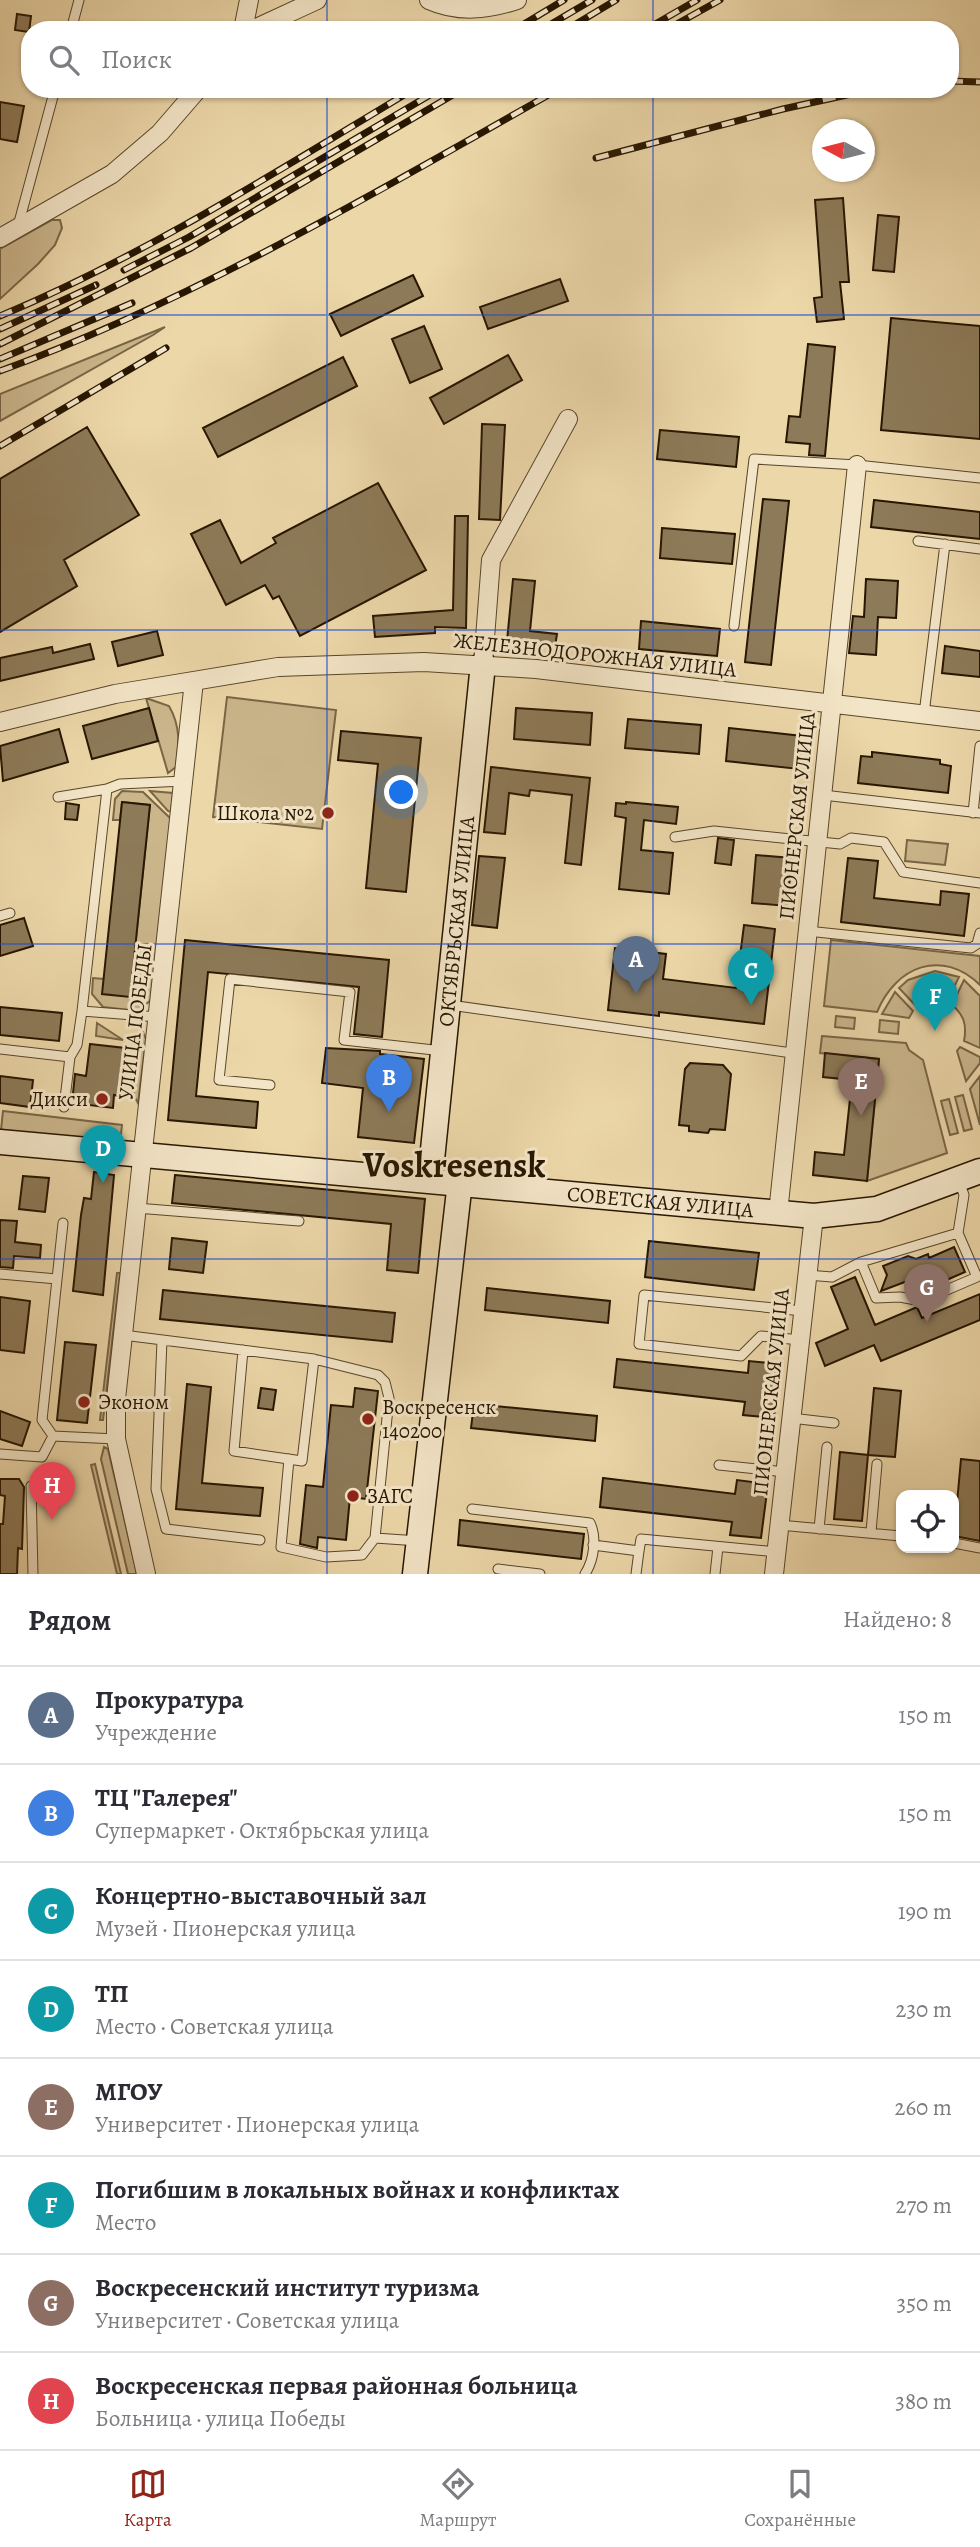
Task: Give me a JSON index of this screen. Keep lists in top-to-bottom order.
{
  "streets": {
    "street": [
      "ЖЕЛЕЗНОДОРОЖНАЯ УЛИЦА",
      "ПИОНЕРСКАЯ УЛИЦА",
      "ОКТЯБРЬСКАЯ УЛИЦА",
      "УЛИЦА ПОБЕДЫ",
      "СОВЕТСКАЯ УЛИЦА"
    ]
  },
  "crossings": [
    ["ЖЕЛЕЗНОДОРОЖНАЯ УЛИЦА", "ПИОНЕРСКАЯ УЛИЦА"],
    ["ЖЕЛЕЗНОДОРОЖНАЯ УЛИЦА", "ОКТЯБРЬСКАЯ УЛИЦА"],
    ["ЖЕЛЕЗНОДОРОЖНАЯ УЛИЦА", "УЛИЦА ПОБЕДЫ"],
    ["ПИОНЕРСКАЯ УЛИЦА", "СОВЕТСКАЯ УЛИЦА"],
    ["ОКТЯБРЬСКАЯ УЛИЦА", "СОВЕТСКАЯ УЛИЦА"],
    ["УЛИЦА ПОБЕДЫ", "СОВЕТСКАЯ УЛИЦА"]
  ],
  "districts": ["Voskresensk"],
  "places": [
    "Школа №2",
    "Дикси",
    "Эконом",
    "Воскресенск 140200",
    "ЗАГС"
  ],
  "north": "left",
  "page": {
    "search": "Поиск",
    "pins": [
      "A",
      "C",
      "F",
      "B",
      "E",
      "D",
      "G",
      "H"
    ],
    "heading": ["Рядом", "Найдено: 8"],
    "list": [
      {
        "mark": "A",
        "name": "Прокуратура",
        "note": "Учреждение",
        "value": "150 m"
      },
      {
        "mark": "B",
        "name": "ТЦ \"Галерея\"",
        "note": "Супермаркет · Октябрьская улица",
        "value": "150 m"
      },
      {
        "mark": "C",
        "name": "Концертно-выставочный зал",
        "note": "Музей · Пионерская улица",
        "value": "190 m"
      },
      {
        "mark": "D",
        "name": "ТП",
        "note": "Место · Советская улица",
        "value": "230 m"
      },
      {
        "mark": "E",
        "name": "МГОУ",
        "note": "Университет · Пионерская улица",
        "value": "260 m"
      },
      {
        "mark": "F",
        "name": "Погибшим в локальных войнах и конфликтах",
        "note": "Место",
        "value": "270 m"
      },
      {
        "mark": "G",
        "name": "Воскресенский институт туризма",
        "note": "Университет · Советская улица",
        "value": "350 m"
      },
      {
        "mark": "H",
        "name": "Воскресенская первая районная больница",
        "note": "Больница · улица Победы",
        "value": "380 m"
      }
    ],
    "nav": ["Карта", "Маршрут", "Сохранённые"]
  }
}
